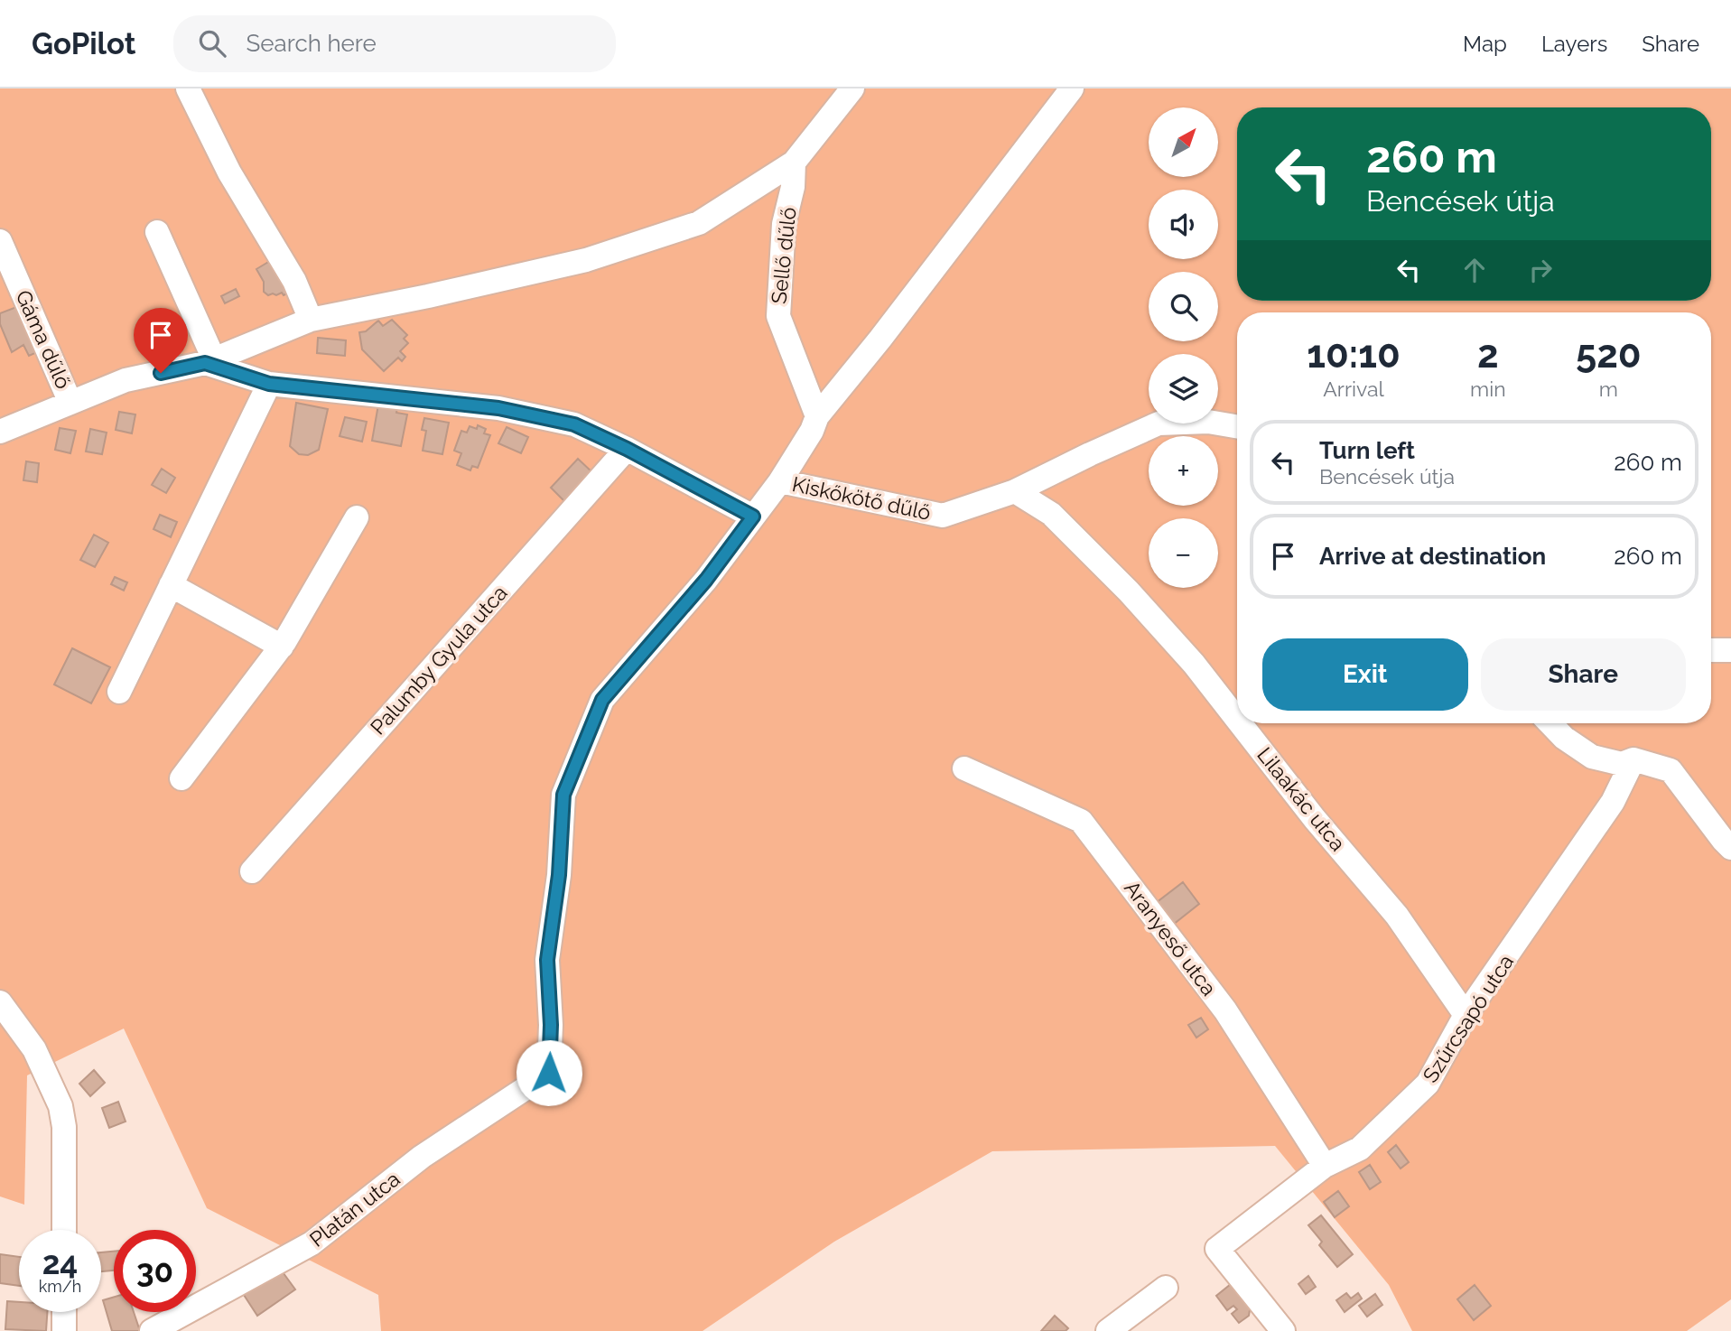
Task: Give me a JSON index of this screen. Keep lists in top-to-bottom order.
{
  "streets": {
    "street": [
      "Sellő dűlő",
      "Gáma dűlő",
      "Kiskőkötő dűlő",
      "Palumby Gyula utca",
      "Lilaakác utca",
      "Aranyeső utca",
      "Szűrcsapó utca",
      "Platán utca"
    ]
  },
  "crossings": [
    ["Kiskőkötő dűlő", "Lilaakác utca"],
    ["Lilaakác utca", "Szűrcsapó utca"],
    ["Aranyeső utca", "Szűrcsapó utca"]
  ],
  "north": "top right",
  "page": {
    "header": "GoPilot",
    "search": "Search here",
    "nav": ["Map", "Layers", "Share"],
    "map_buttons": ["+", "−"],
    "turn": ["260 m", "Bencések útja"],
    "eta": [
      "10:10",
      "Arrival",
      "2",
      "min",
      "520",
      "m"
    ],
    "list": [
      {
        "name": "Turn left",
        "note": "Bencések útja",
        "value": "260 m"
      },
      {
        "name": "Arrive at destination",
        "value": "260 m"
      }
    ],
    "buttons": ["Exit", "Share"],
    "speed": "24 km/h",
    "limit": "30"
  }
}
